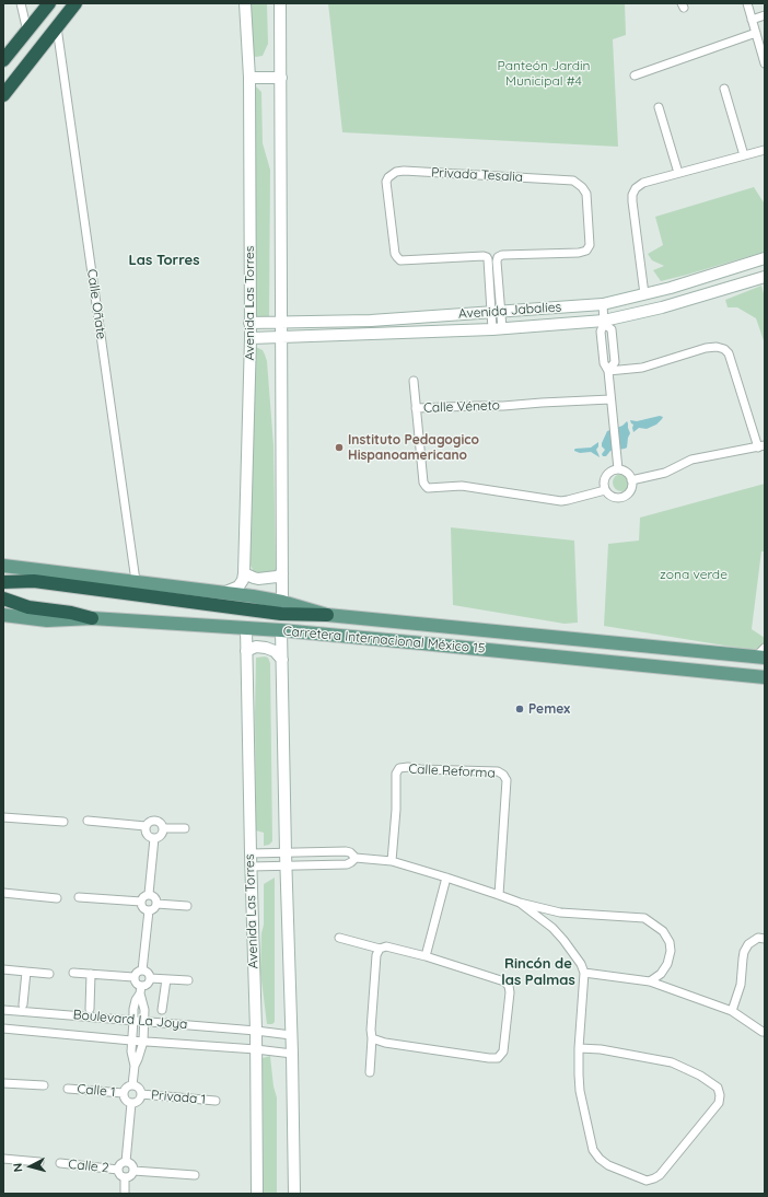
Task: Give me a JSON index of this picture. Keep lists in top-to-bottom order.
{
  "streets": {
    "main road": ["Carretera Internacional México 15"],
    "street": [
      "Privada Tesalia",
      "Avenida Las Torres",
      "Calle Oñate",
      "Avenida Jabalíes",
      "Calle Véneto",
      "Calle Reforma",
      "Boulevard La Joya",
      "Calle 1",
      "Privada 1",
      "Calle 2"
    ]
  },
  "crossings": [
    ["Privada Tesalia", "Avenida Jabalíes"],
    ["Avenida Las Torres", "Avenida Jabalíes"],
    ["Avenida Las Torres", "Carretera Internacional México 15"],
    ["Avenida Las Torres", "Boulevard La Joya"],
    ["Calle 1", "Privada 1"]
  ],
  "districts": ["Las Torres", "Rincón de las Palmas"],
  "parks": ["Panteón Jardin Municipal #4", "zona verde"],
  "places": ["Instituto Pedagogico Hispanoamericano", "Pemex"],
  "north": "left"
}
